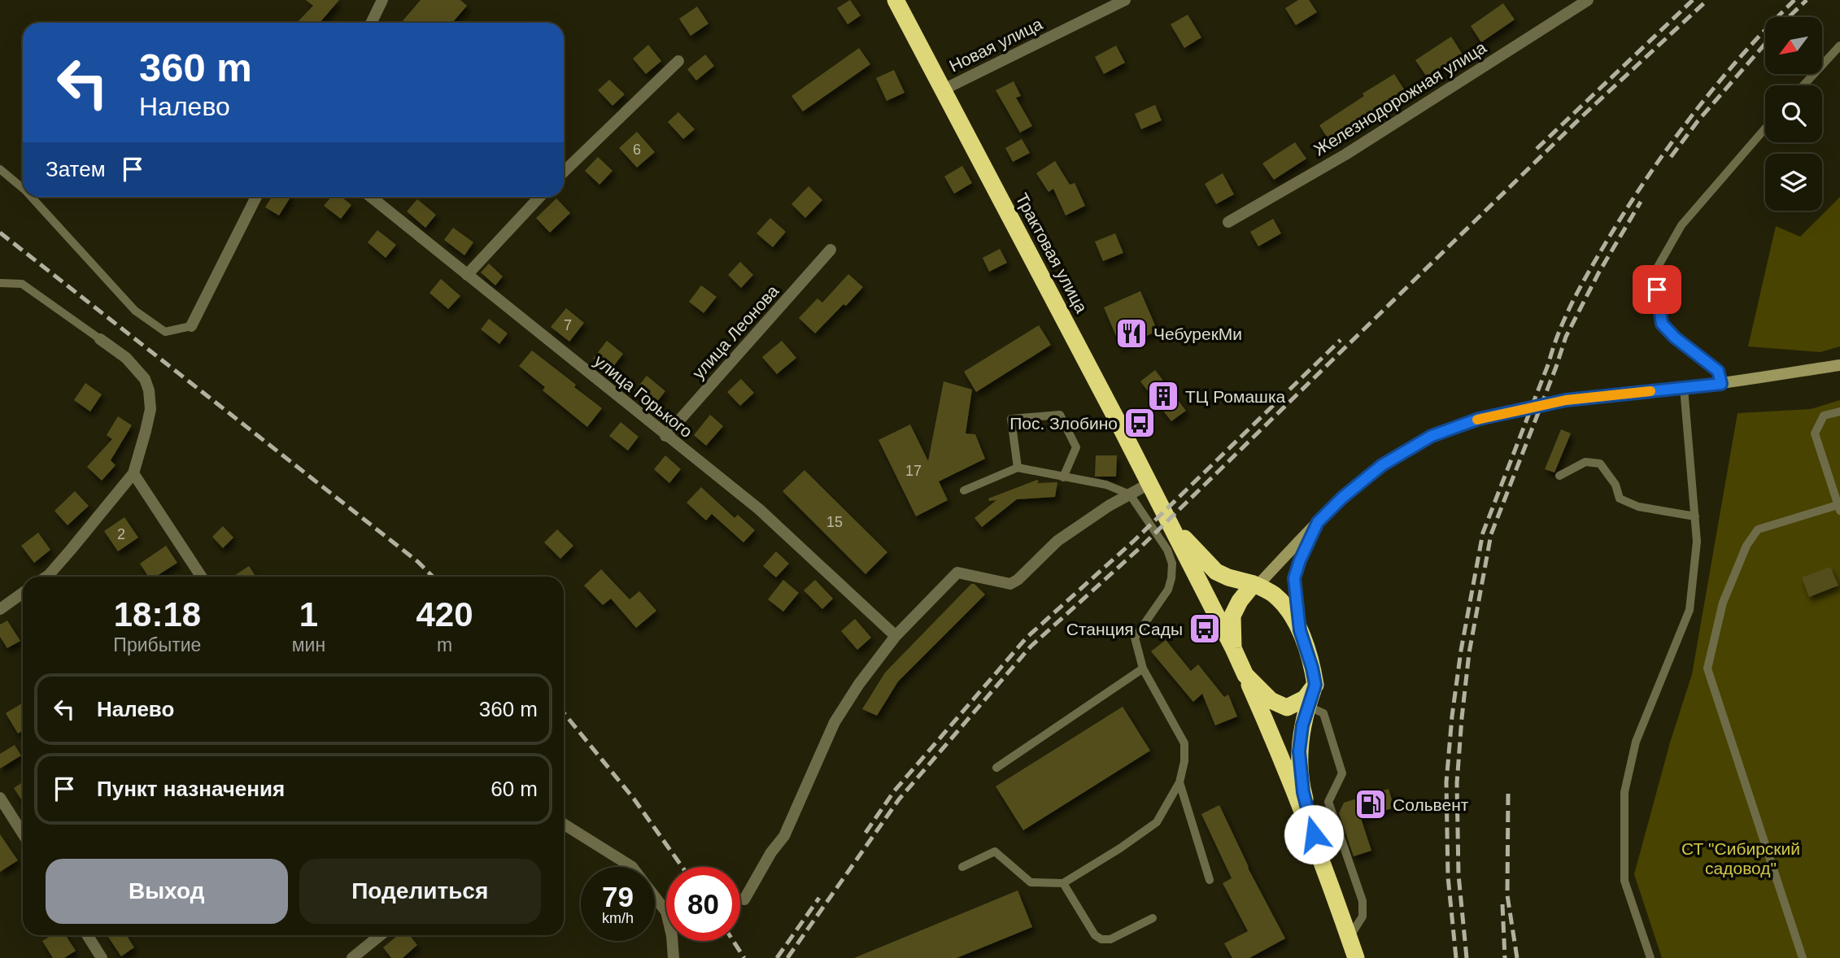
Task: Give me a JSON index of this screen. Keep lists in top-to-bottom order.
{
  "streets": {
    "highway": ["Трактовая улица"],
    "street": [
      "Новая улица",
      "Железнодорожная улица",
      "улица Леонова",
      "улица Горького"
    ]
  },
  "crossings": [
    ["Новая улица", "Трактовая улица"],
    ["улица Леонова", "улица Горького"]
  ],
  "parks": ["СТ \"Сибирский садовод\""],
  "places": {
    "restaurant": ["ЧебурекМи"],
    "building": ["ТЦ Ромашка"],
    "bus stop": ["Пос. Злобино", "Станция Сады"],
    "fuel station": ["Сольвент"]
  },
  "house_numbers": [
    "6",
    "7",
    "17",
    "15",
    "2"
  ],
  "north": "bottom left",
  "page": {
    "turn": ["360 m", "Налево"],
    "then": "Затем",
    "eta": [
      "18:18",
      "Прибытие",
      "1",
      "мин",
      "420",
      "m"
    ],
    "list": [
      {
        "name": "Налево",
        "value": "360 m"
      },
      {
        "name": "Пункт назначения",
        "value": "60 m"
      }
    ],
    "buttons": ["Выход", "Поделиться"],
    "speed": "79 km/h",
    "limit": "80"
  }
}
